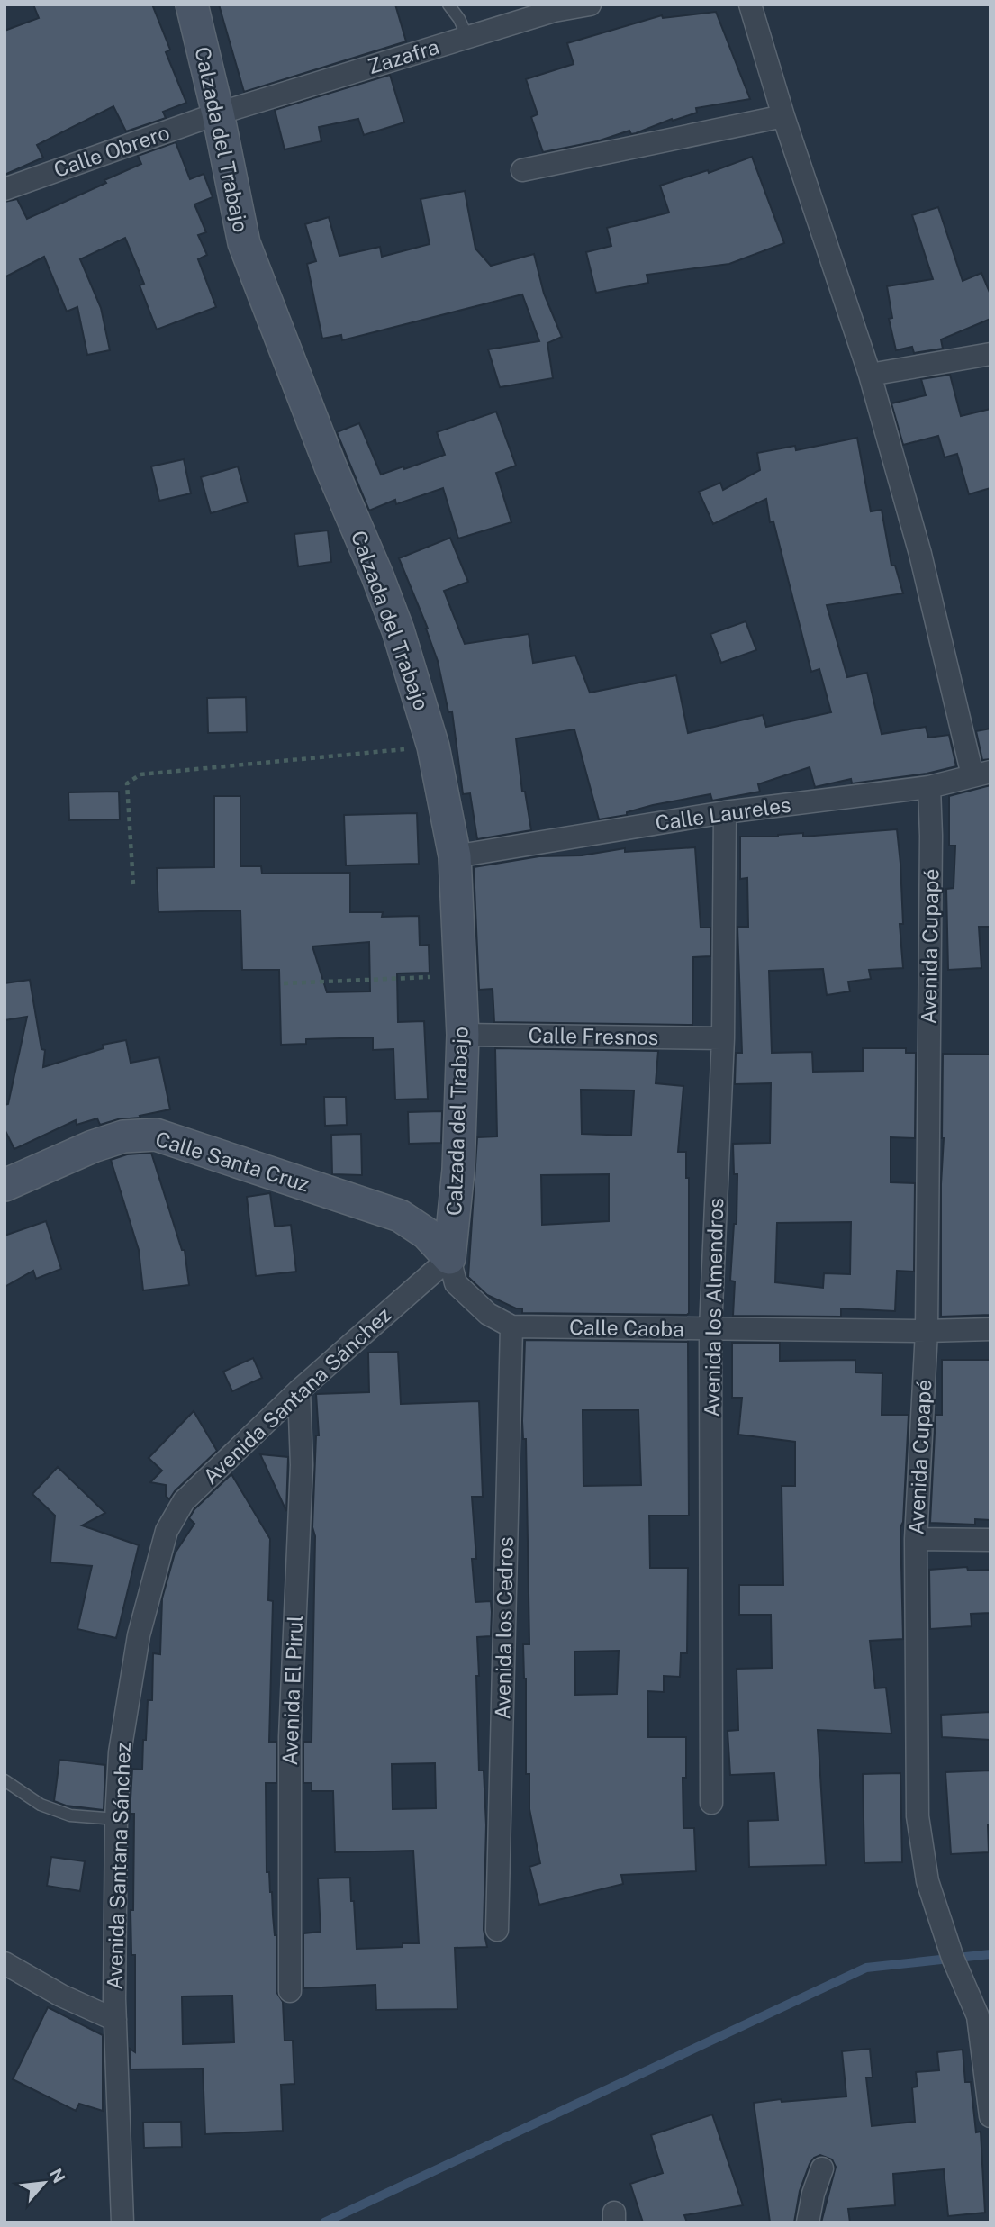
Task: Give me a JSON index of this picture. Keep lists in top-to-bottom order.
{
  "streets": {
    "street": [
      "Zazafra",
      "Calzada del Trabajo",
      "Calle Obrero",
      "Calle Laureles",
      "Avenida Cupapé",
      "Calle Fresnos",
      "Calle Santa Cruz",
      "Avenida los Almendros",
      "Calle Caoba",
      "Avenida Santana Sánchez",
      "Avenida los Cedros",
      "Avenida El Pirul"
    ]
  },
  "crossings": [
    ["Zazafra", "Calzada del Trabajo"],
    ["Zazafra", "Calle Obrero"],
    ["Calzada del Trabajo", "Calle Obrero"],
    ["Calzada del Trabajo", "Calle Laureles"],
    ["Calzada del Trabajo", "Calle Fresnos"],
    ["Calzada del Trabajo", "Calle Santa Cruz"],
    ["Calzada del Trabajo", "Calle Caoba"],
    ["Calzada del Trabajo", "Avenida Santana Sánchez"],
    ["Calle Laureles", "Avenida Cupapé"],
    ["Calle Laureles", "Avenida los Almendros"],
    ["Avenida Cupapé", "Calle Caoba"],
    ["Calle Fresnos", "Avenida los Almendros"],
    ["Calle Santa Cruz", "Calle Caoba"],
    ["Calle Santa Cruz", "Avenida Santana Sánchez"],
    ["Avenida los Almendros", "Calle Caoba"],
    ["Calle Caoba", "Avenida Santana Sánchez"],
    ["Calle Caoba", "Avenida los Cedros"],
    ["Avenida Santana Sánchez", "Avenida El Pirul"]
  ],
  "north": "top right"
}
